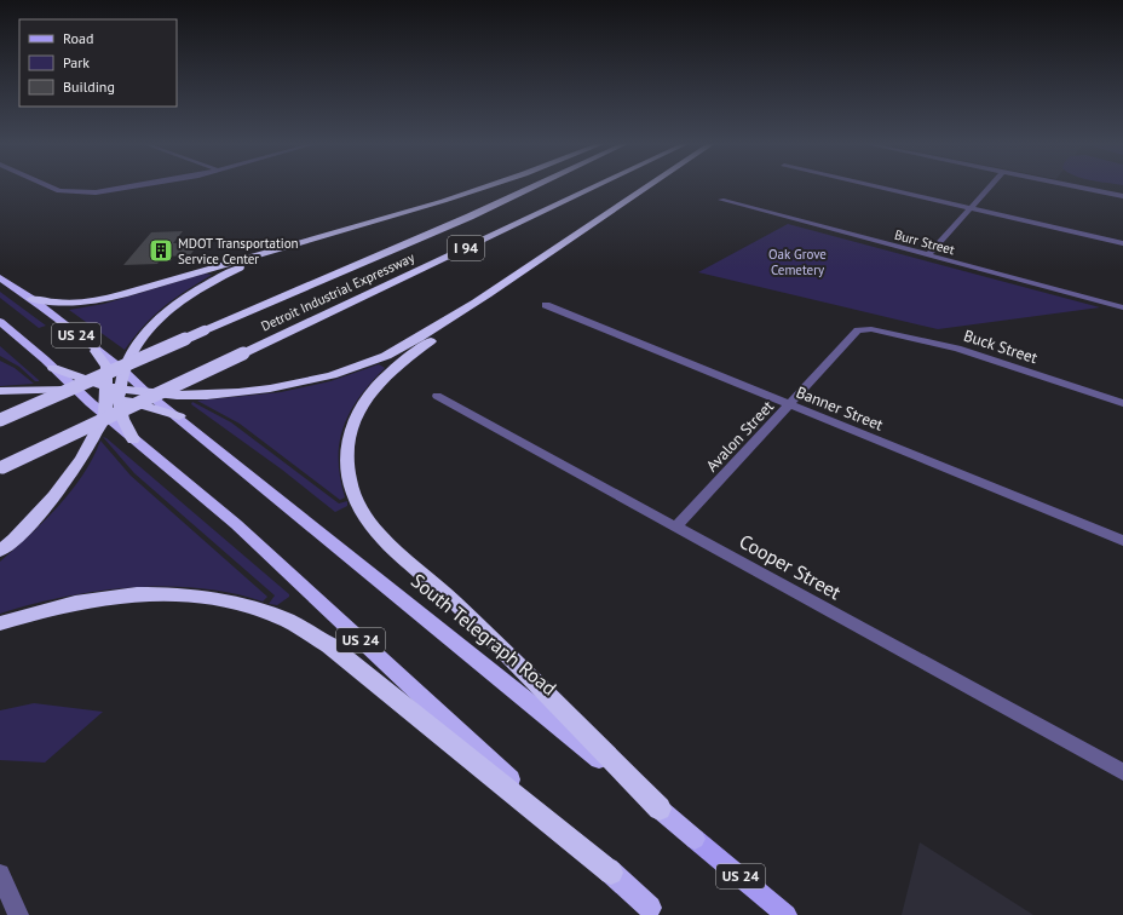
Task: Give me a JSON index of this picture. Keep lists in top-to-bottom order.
{
  "streets": {
    "highway": [
      "I 94",
      "Detroit Industrial Expressway",
      "US 24",
      "South Telegraph Road"
    ],
    "street": [
      "Burr Street",
      "Buck Street",
      "Banner Street",
      "Avalon Street",
      "Cooper Street"
    ]
  },
  "crossings": [
    ["US 24", "South Telegraph Road"],
    ["Buck Street", "Avalon Street"],
    ["Banner Street", "Avalon Street"],
    ["Avalon Street", "Cooper Street"]
  ],
  "parks": ["Oak Grove Cemetery"],
  "places": {
    "building": ["MDOT Transportation Service Center"]
  },
  "legend": ["Road", "Park", "Building"]
}
